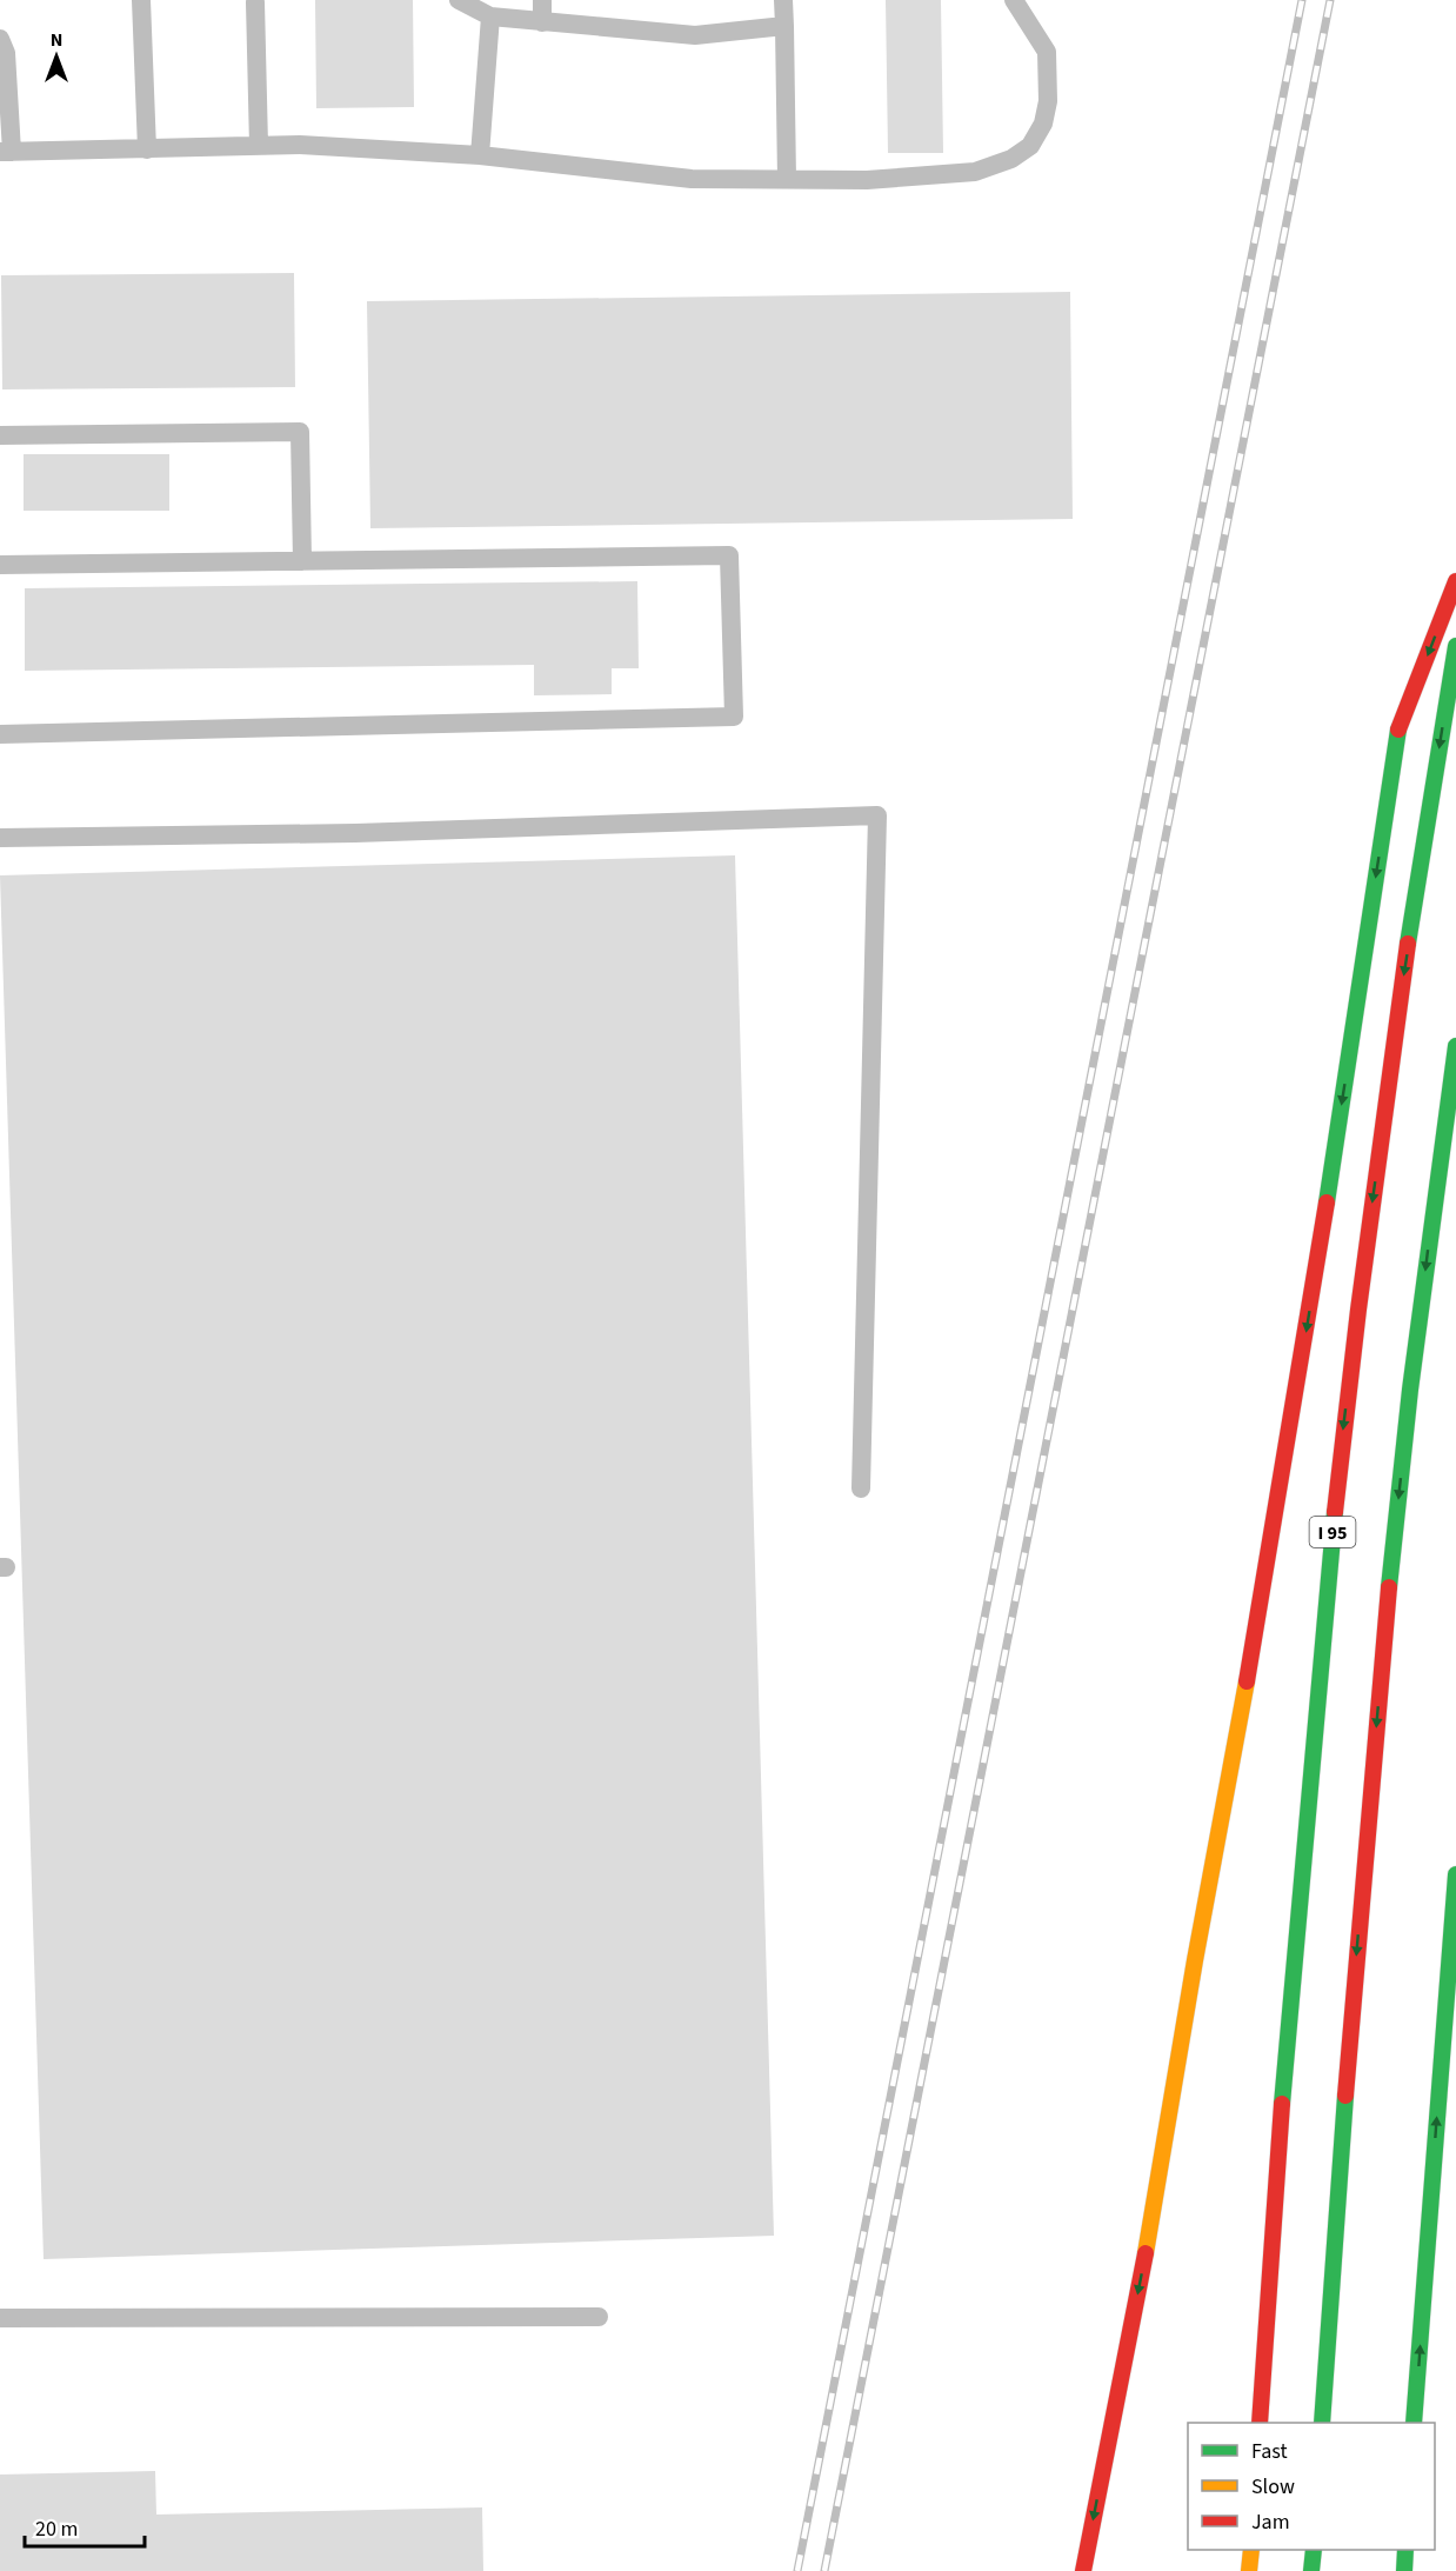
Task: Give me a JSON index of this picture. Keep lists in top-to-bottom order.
{
  "streets": {
    "highway": ["I 95"]
  },
  "legend": ["Fast", "Slow", "Jam"],
  "scale_bar": "20 m",
  "north": "top"
}
